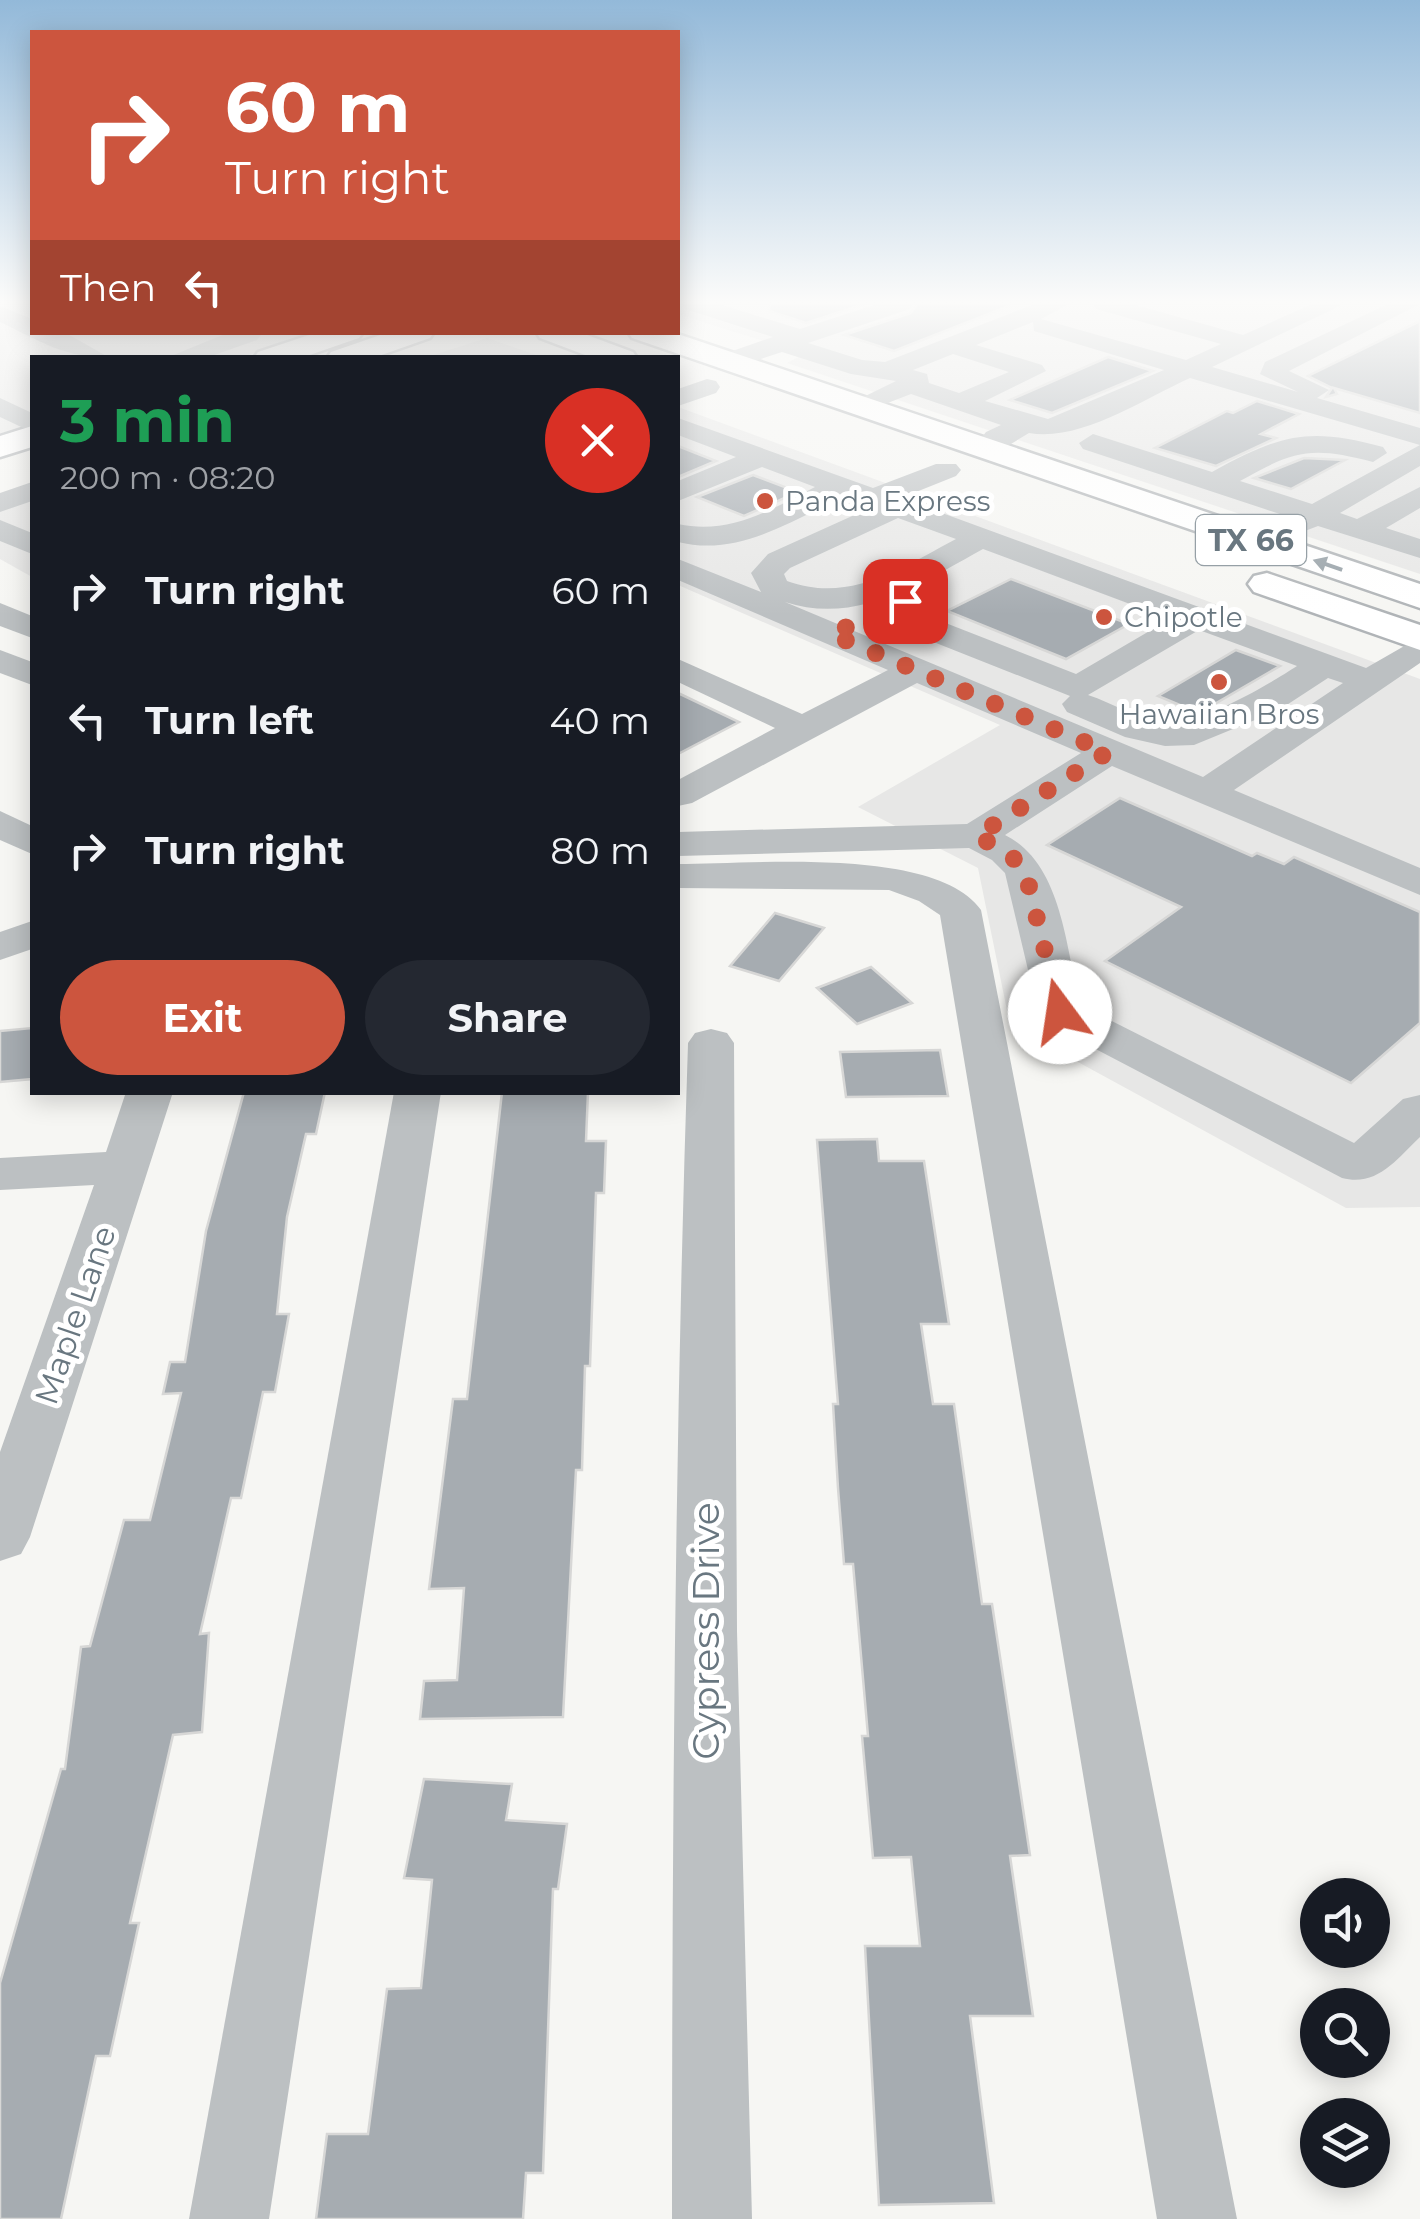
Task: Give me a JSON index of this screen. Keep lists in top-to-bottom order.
{
  "streets": {
    "main road": ["TX 66"],
    "street": ["Maple Lane", "Cypress Drive"]
  },
  "places": ["Panda Express", "Chipotle", "Hawaiian Bros"],
  "page": {
    "turn": ["60 m", "Turn right"],
    "then": "Then",
    "heading": ["3 min", "200 m · 08:20"],
    "list": [
      {
        "name": "Turn right",
        "value": "60 m"
      },
      {
        "name": "Turn left",
        "value": "40 m"
      },
      {
        "name": "Turn right",
        "value": "80 m"
      }
    ],
    "buttons": ["Exit", "Share"]
  }
}
